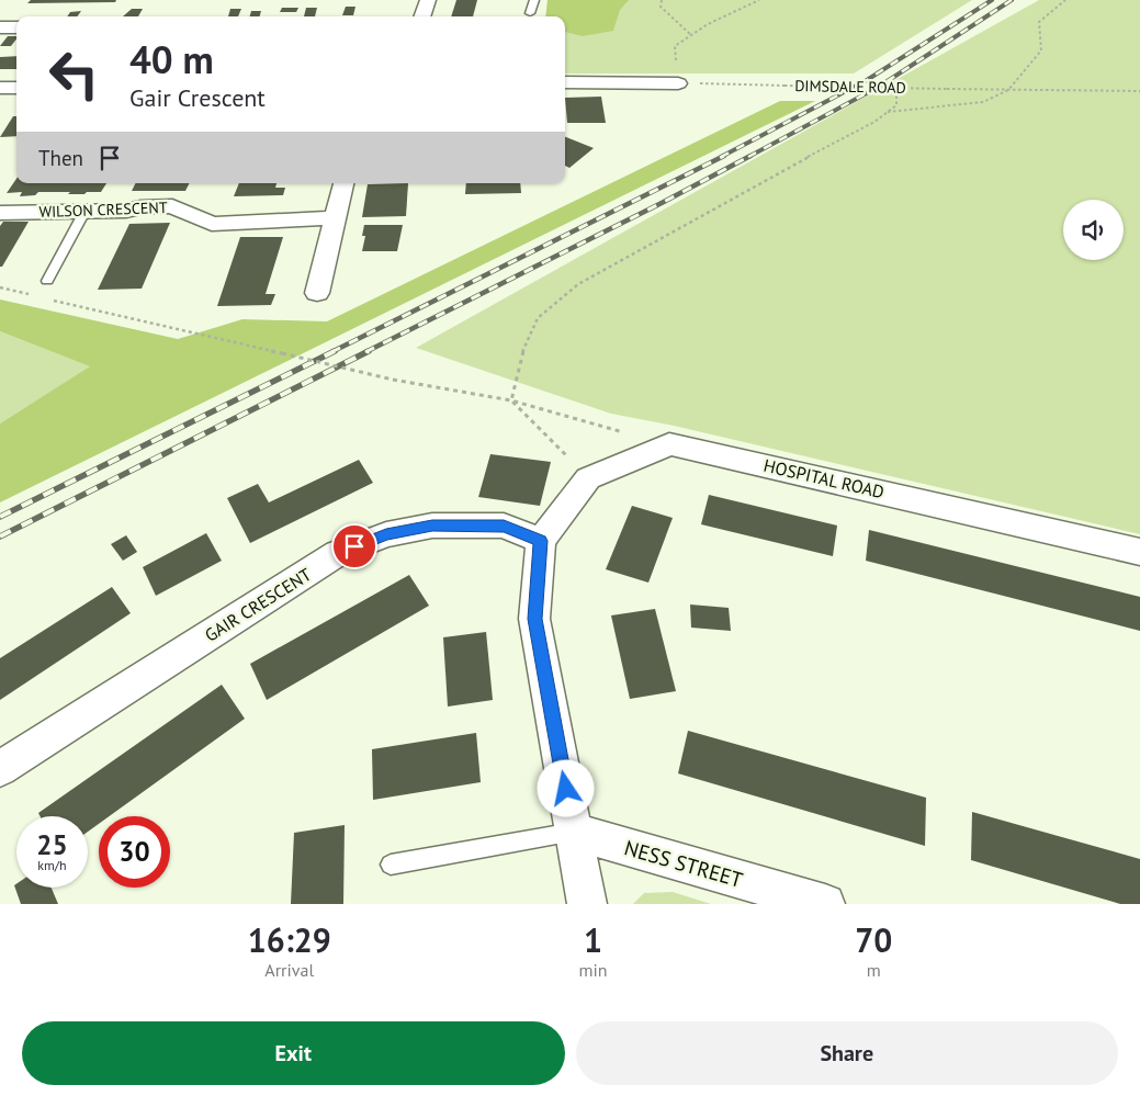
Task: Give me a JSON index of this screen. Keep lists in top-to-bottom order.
{
  "streets": {
    "street": [
      "WILSON CRESCENT",
      "HOSPITAL ROAD",
      "GAIR CRESCENT",
      "NESS STREET"
    ],
    "path": ["DIMSDALE ROAD"]
  },
  "page": {
    "turn": ["40 m", "Gair Crescent"],
    "then": "Then",
    "speed": "25 km/h",
    "limit": "30",
    "eta": [
      "16:29",
      "Arrival",
      "1",
      "min",
      "70",
      "m"
    ],
    "buttons": ["Exit", "Share"]
  }
}
